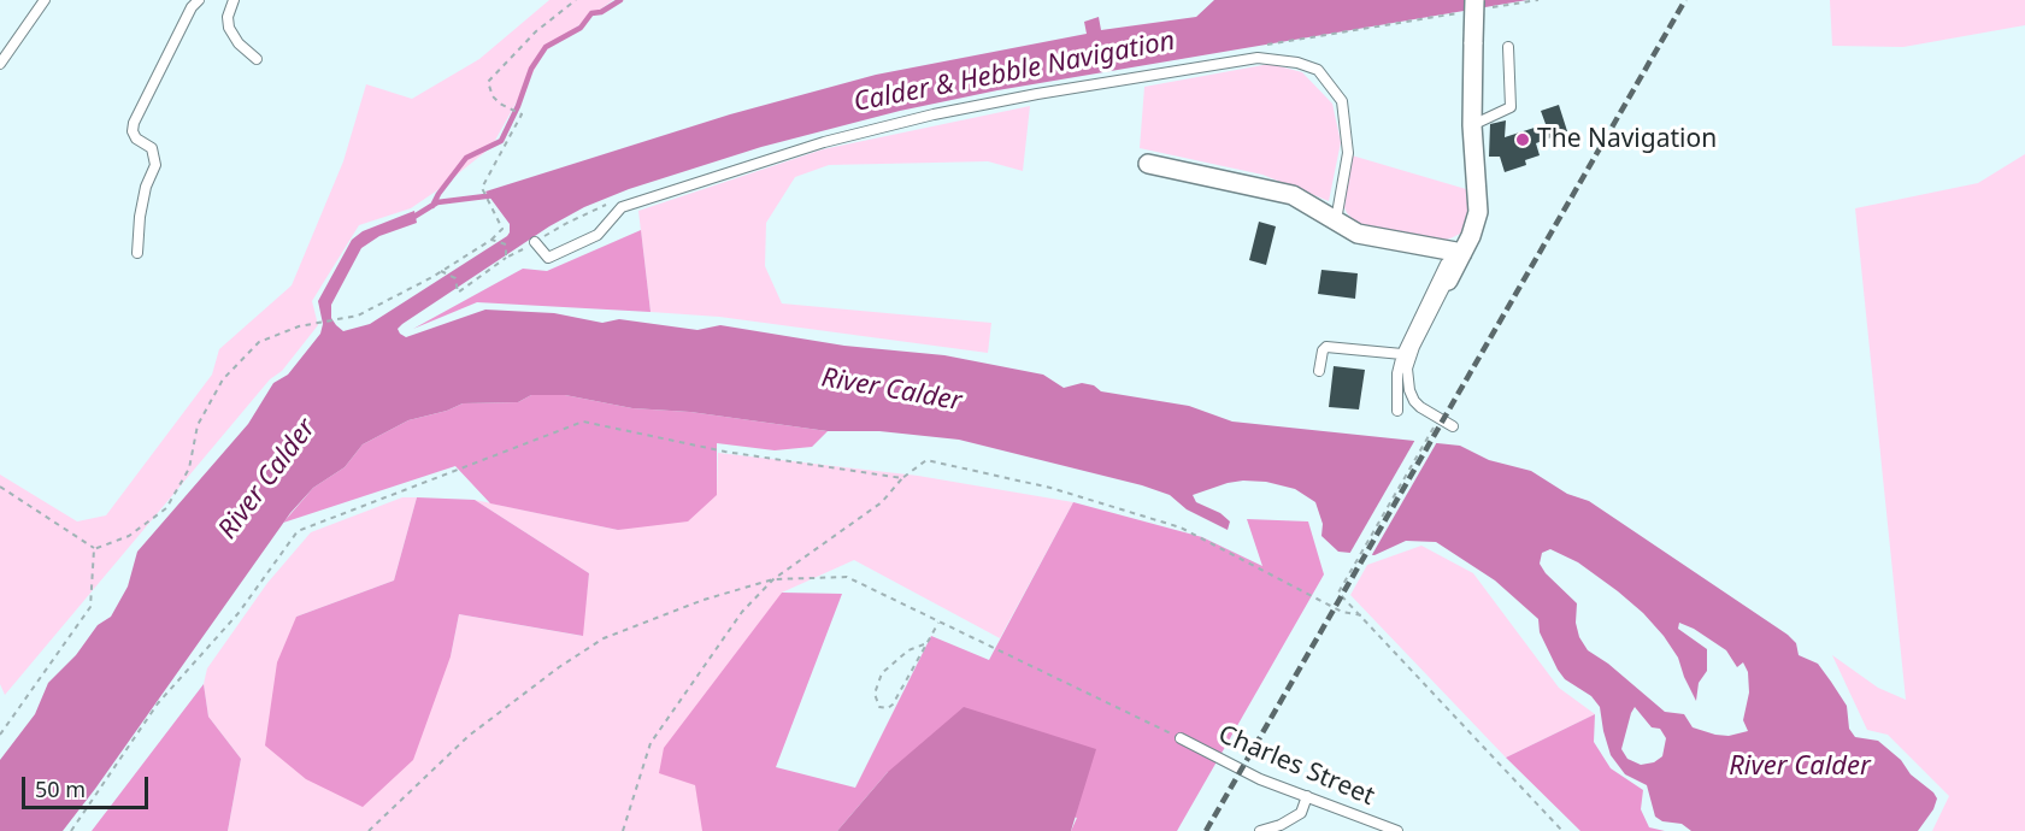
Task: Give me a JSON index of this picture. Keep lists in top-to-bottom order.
{
  "streets": {
    "lane": ["Charles Street"]
  },
  "water": ["Calder & Hebble Navigation", "River Calder"],
  "places": ["The Navigation"],
  "scale_bar": "50 m"
}
